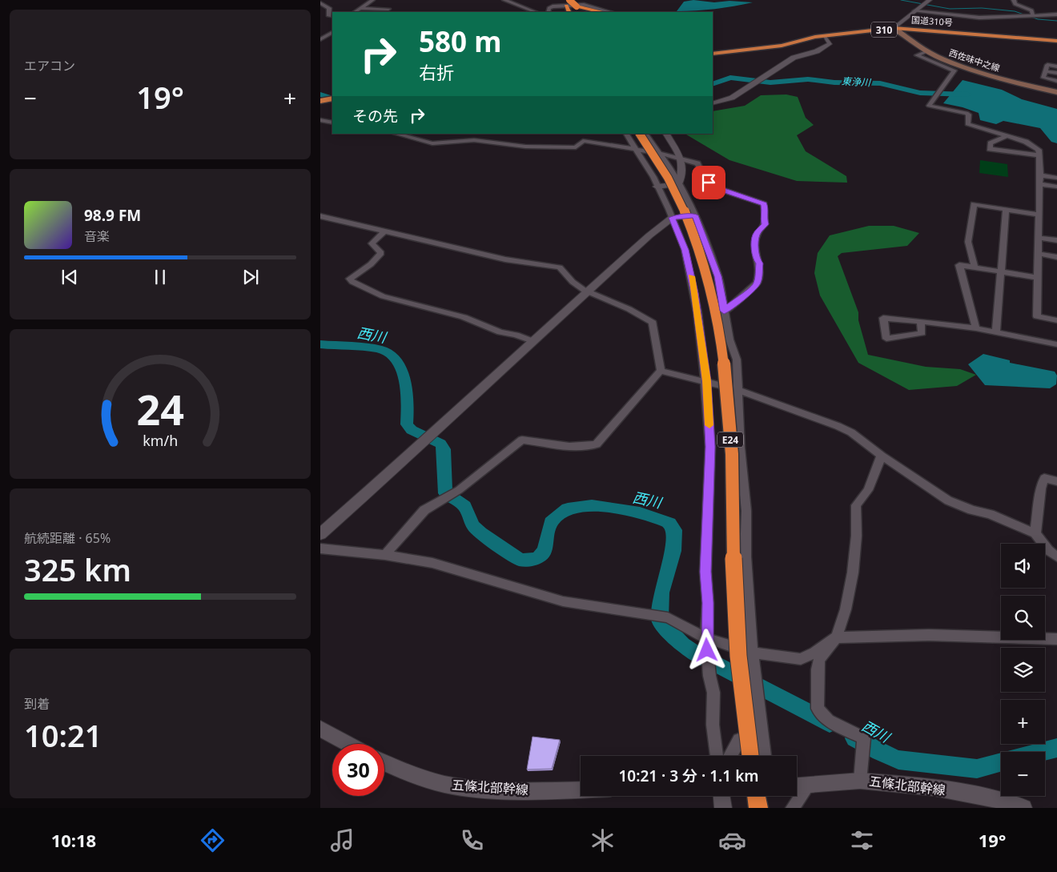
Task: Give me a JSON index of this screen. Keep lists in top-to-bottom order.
{
  "streets": {
    "highway": ["国道310号", "310", "E24"],
    "main road": ["西佐味中之線"],
    "street": ["五條北部幹線"]
  },
  "crossings": [
    ["国道310号", "西佐味中之線"]
  ],
  "water": ["東浄川", "西川"],
  "page": {
    "tile": [
      "エアコン",
      ["航続距離 · 65%", "325 km"],
      ["到着", "10:21"]
    ],
    "turn": ["580 m", "右折"],
    "heat": ["−", "19°", "+"],
    "then": "その先",
    "song": ["98.9 FM", "音楽"],
    "map_buttons": ["+", "−"],
    "limit": "30",
    "trip": "10:21 · 3 分 · 1.1 km",
    "tabs": ["10:18", "19°"],
    "gauge": ["24", "km/h"]
  }
}
